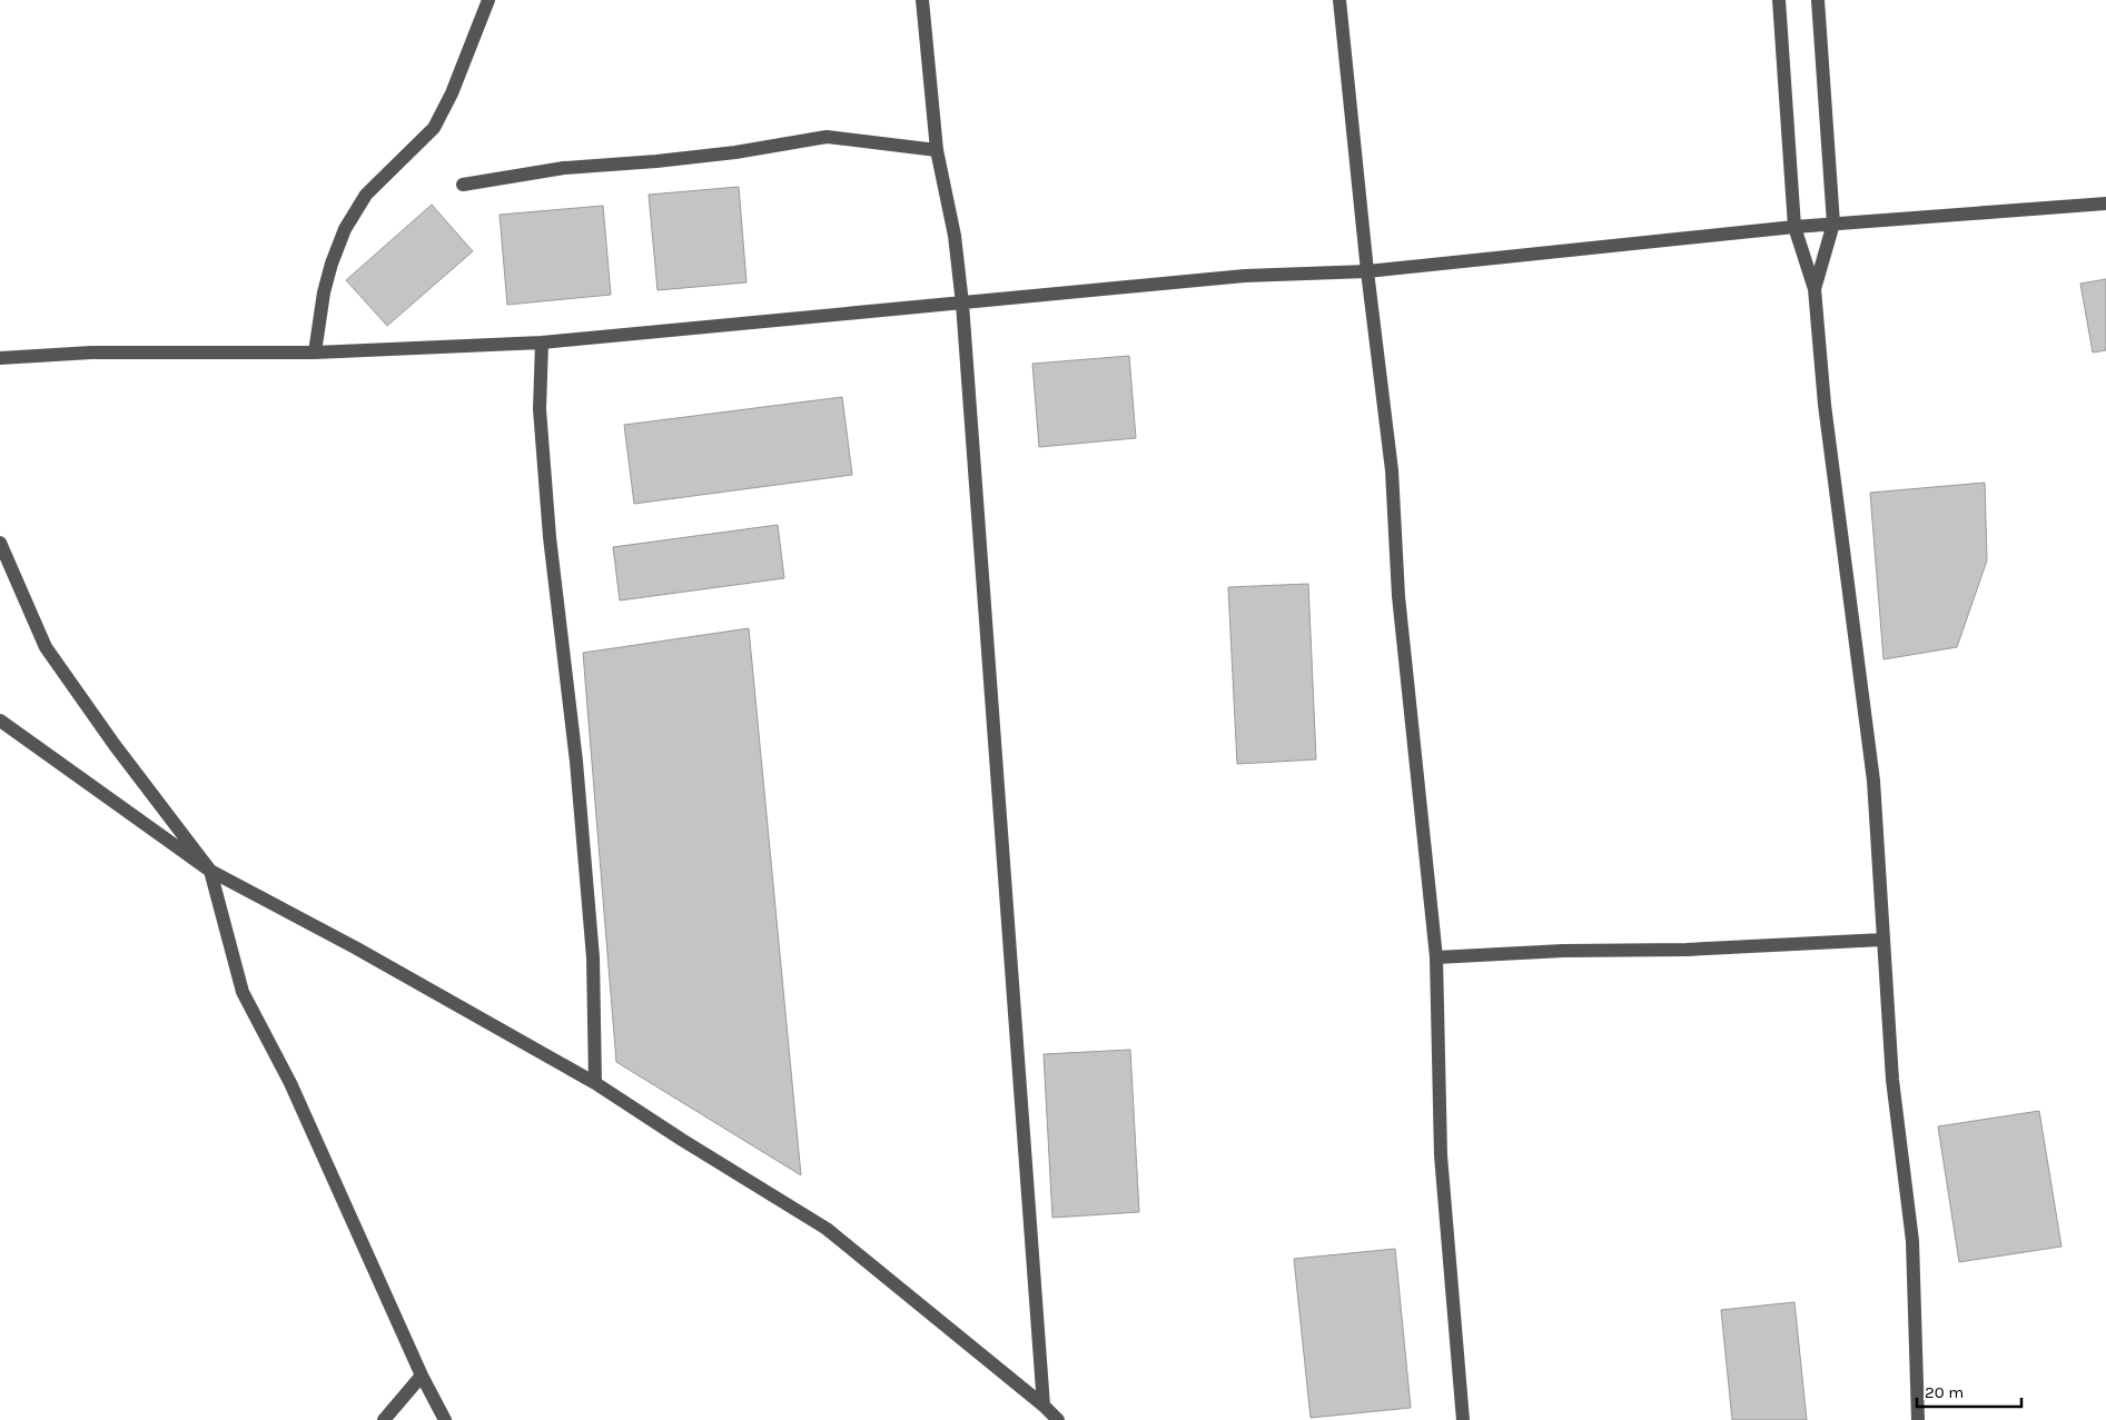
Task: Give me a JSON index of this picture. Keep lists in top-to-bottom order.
{
  "scale_bar": "20 m"
}
